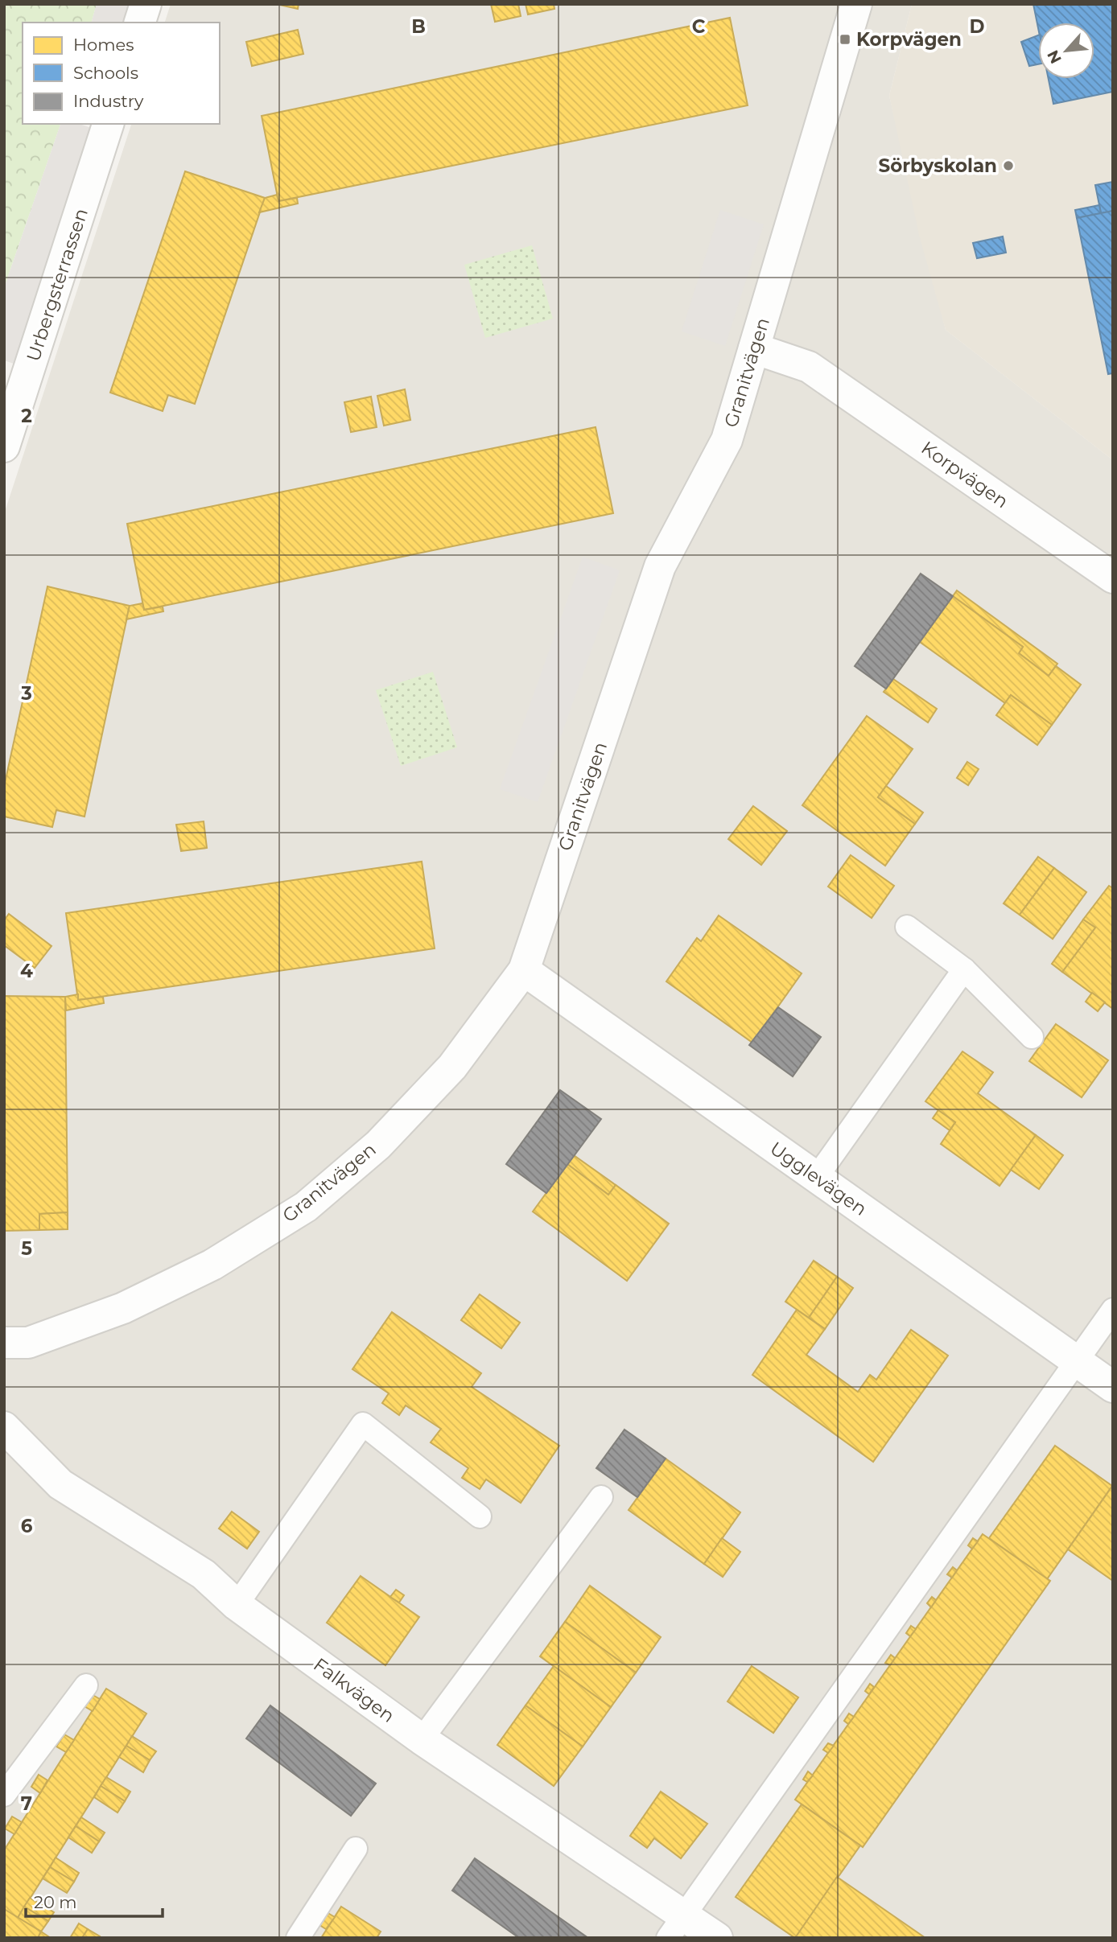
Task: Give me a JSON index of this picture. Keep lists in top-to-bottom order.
{
  "streets": {
    "street": [
      "Urbergsterrassen",
      "Granitvägen",
      "Korpvägen",
      "Ugglevägen",
      "Falkvägen"
    ]
  },
  "crossings": [
    ["Granitvägen", "Korpvägen"],
    ["Granitvägen", "Ugglevägen"]
  ],
  "places": {
    "transit": ["Korpvägen"],
    "other": ["Sörbyskolan"]
  },
  "legend": ["Homes", "Schools", "Industry"],
  "scale_bar": "20 m",
  "north": "bottom left",
  "grid": {
    "columns": ["B", "C", "D"],
    "rows": [
      "2",
      "3",
      "4",
      "5",
      "6",
      "7"
    ]
  }
}
